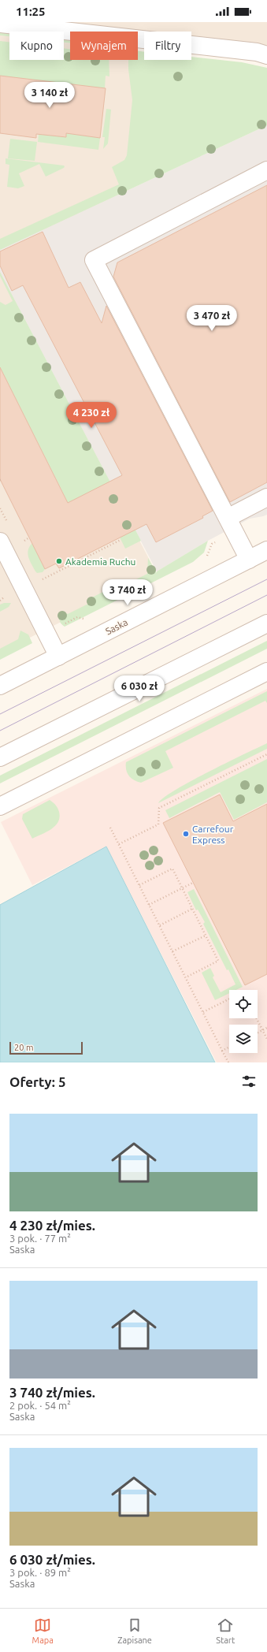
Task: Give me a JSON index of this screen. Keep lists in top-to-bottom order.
{
  "streets": {
    "street": ["Saska"]
  },
  "places": ["Akademia Ruchu", "Carrefour Express"],
  "scale_bar": "20 m",
  "page": {
    "status": "11:25",
    "chip": ["Kupno", "Wynajem", "Filtry"],
    "price": [
      "3 140 zł",
      "3 470 zł",
      "4 230 zł",
      "3 740 zł",
      "6 030 zł"
    ],
    "scale": "20 m",
    "heading": "Oferty: 5",
    "list": [
      {
        "name": "4 230 zł/mies.",
        "note": "3 pok. · 77 m² · Saska"
      },
      {
        "name": "3 740 zł/mies.",
        "note": "2 pok. · 54 m² · Saska"
      },
      {
        "name": "6 030 zł/mies.",
        "note": "3 pok. · 89 m² · Saska"
      }
    ],
    "tabs": ["Mapa", "Zapisane", "Start"]
  }
}
